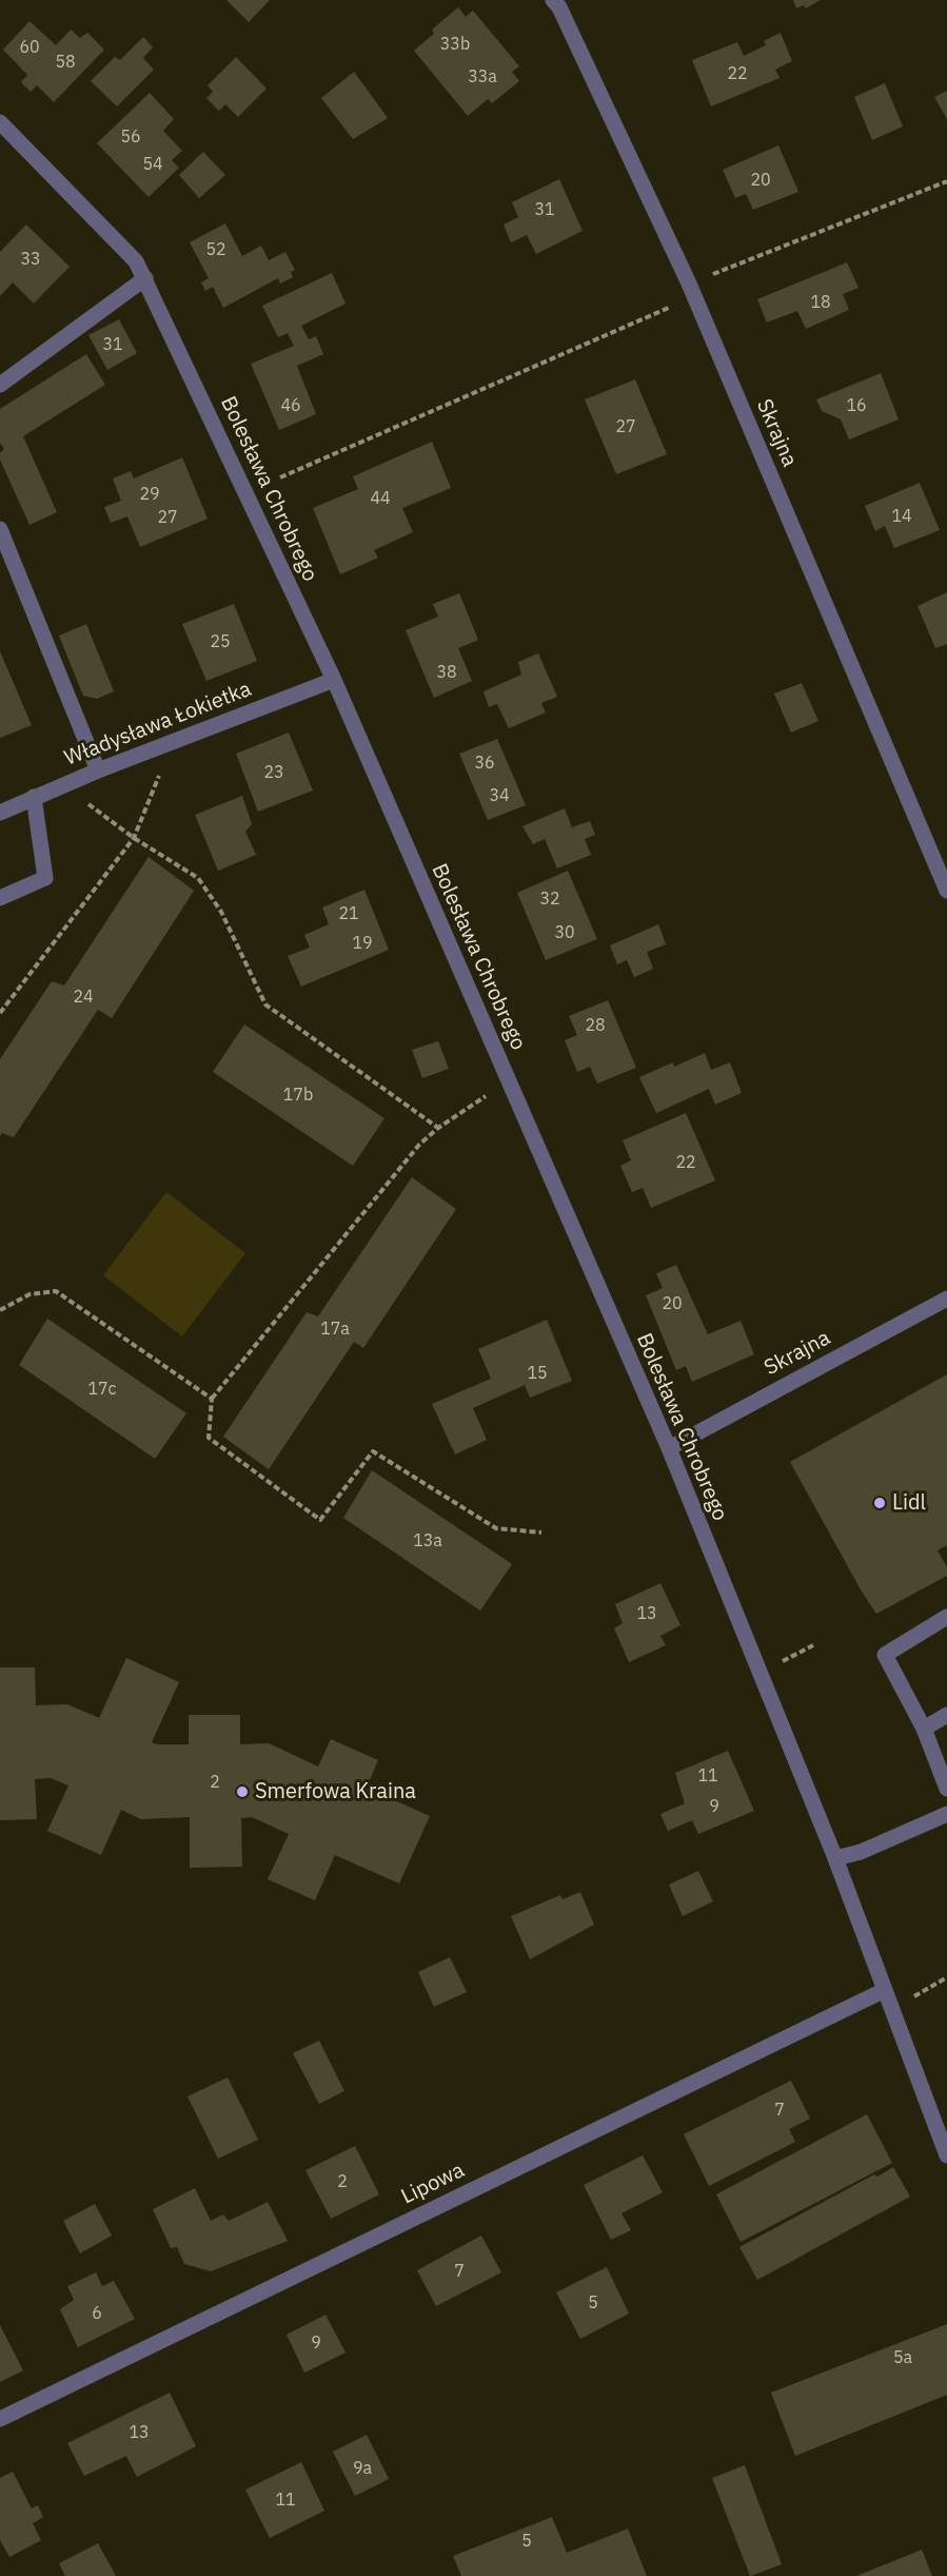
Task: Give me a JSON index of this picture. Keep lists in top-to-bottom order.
{
  "streets": {
    "street": [
      "Skrajna",
      "Bolesława Chrobrego",
      "Władysława Łokietka",
      "Lipowa"
    ]
  },
  "crossings": [
    ["Skrajna", "Bolesława Chrobrego"],
    ["Bolesława Chrobrego", "Władysława Łokietka"],
    ["Bolesława Chrobrego", "Lipowa"]
  ],
  "places": ["Lidl", "Smerfowa Kraina"],
  "house_numbers": [
    "33b",
    "60",
    "58",
    "22",
    "33a",
    "56",
    "54",
    "20",
    "31",
    "52",
    "33",
    "18",
    "31",
    "46",
    "16",
    "27",
    "29",
    "44",
    "14",
    "27",
    "25",
    "38",
    "36",
    "23",
    "34",
    "32",
    "21",
    "30",
    "19",
    "24",
    "28",
    "17b",
    "22",
    "20",
    "17a",
    "15",
    "17c",
    "13a",
    "13",
    "11",
    "2",
    "9",
    "7",
    "2",
    "7",
    "5",
    "6",
    "9",
    "5a",
    "13",
    "9a",
    "11",
    "5"
  ]
}
